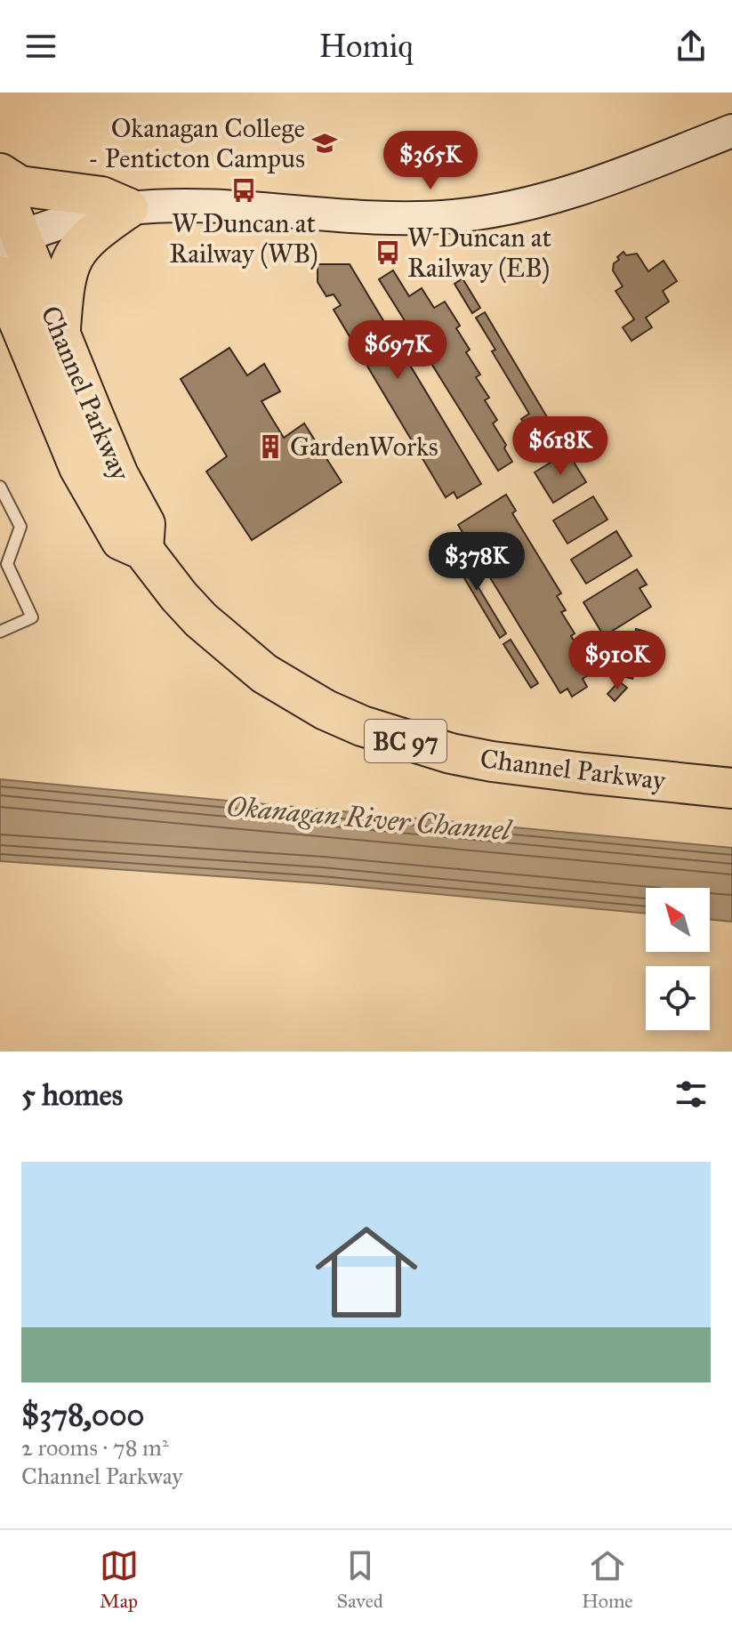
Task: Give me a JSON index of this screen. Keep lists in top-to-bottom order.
{
  "streets": {
    "highway": ["Channel Parkway", "BC 97"]
  },
  "water": ["Okanagan River Channel"],
  "places": {
    "school or university": ["Okanagan College - Penticton Campus"],
    "bus stop": ["W Duncan at Railway (WB)", "W Duncan at Railway (EB)"],
    "building": ["GardenWorks"]
  },
  "north": "top left",
  "page": {
    "header": "Homiq",
    "price": [
      "$365K",
      "$697K",
      "$618K",
      "$378K",
      "$910K"
    ],
    "heading": "5 homes",
    "list": [
      {
        "name": "$378,000",
        "note": "2 rooms · 78 m² · Channel Parkway"
      }
    ],
    "tabs": ["Map", "Saved", "Home"]
  }
}
